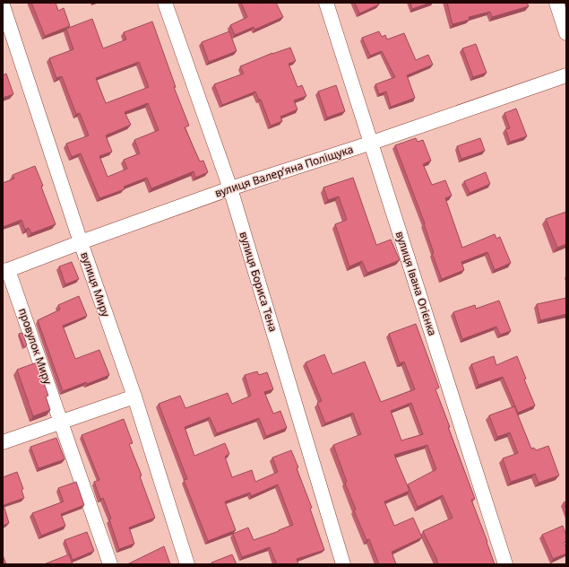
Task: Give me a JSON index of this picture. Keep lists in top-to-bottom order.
{
  "streets": {
    "street": [
      "вулиця Валерʼяна Поліщука",
      "вулиця Бориса Тена",
      "вулиця Івана Огієнка",
      "вулиця Миру",
      "провулок Миру"
    ]
  },
  "crossings": [
    ["вулиця Валерʼяна Поліщука", "вулиця Бориса Тена"],
    ["вулиця Валерʼяна Поліщука", "вулиця Івана Огієнка"],
    ["вулиця Валерʼяна Поліщука", "вулиця Миру"],
    ["вулиця Валерʼяна Поліщука", "провулок Миру"]
  ]
}
